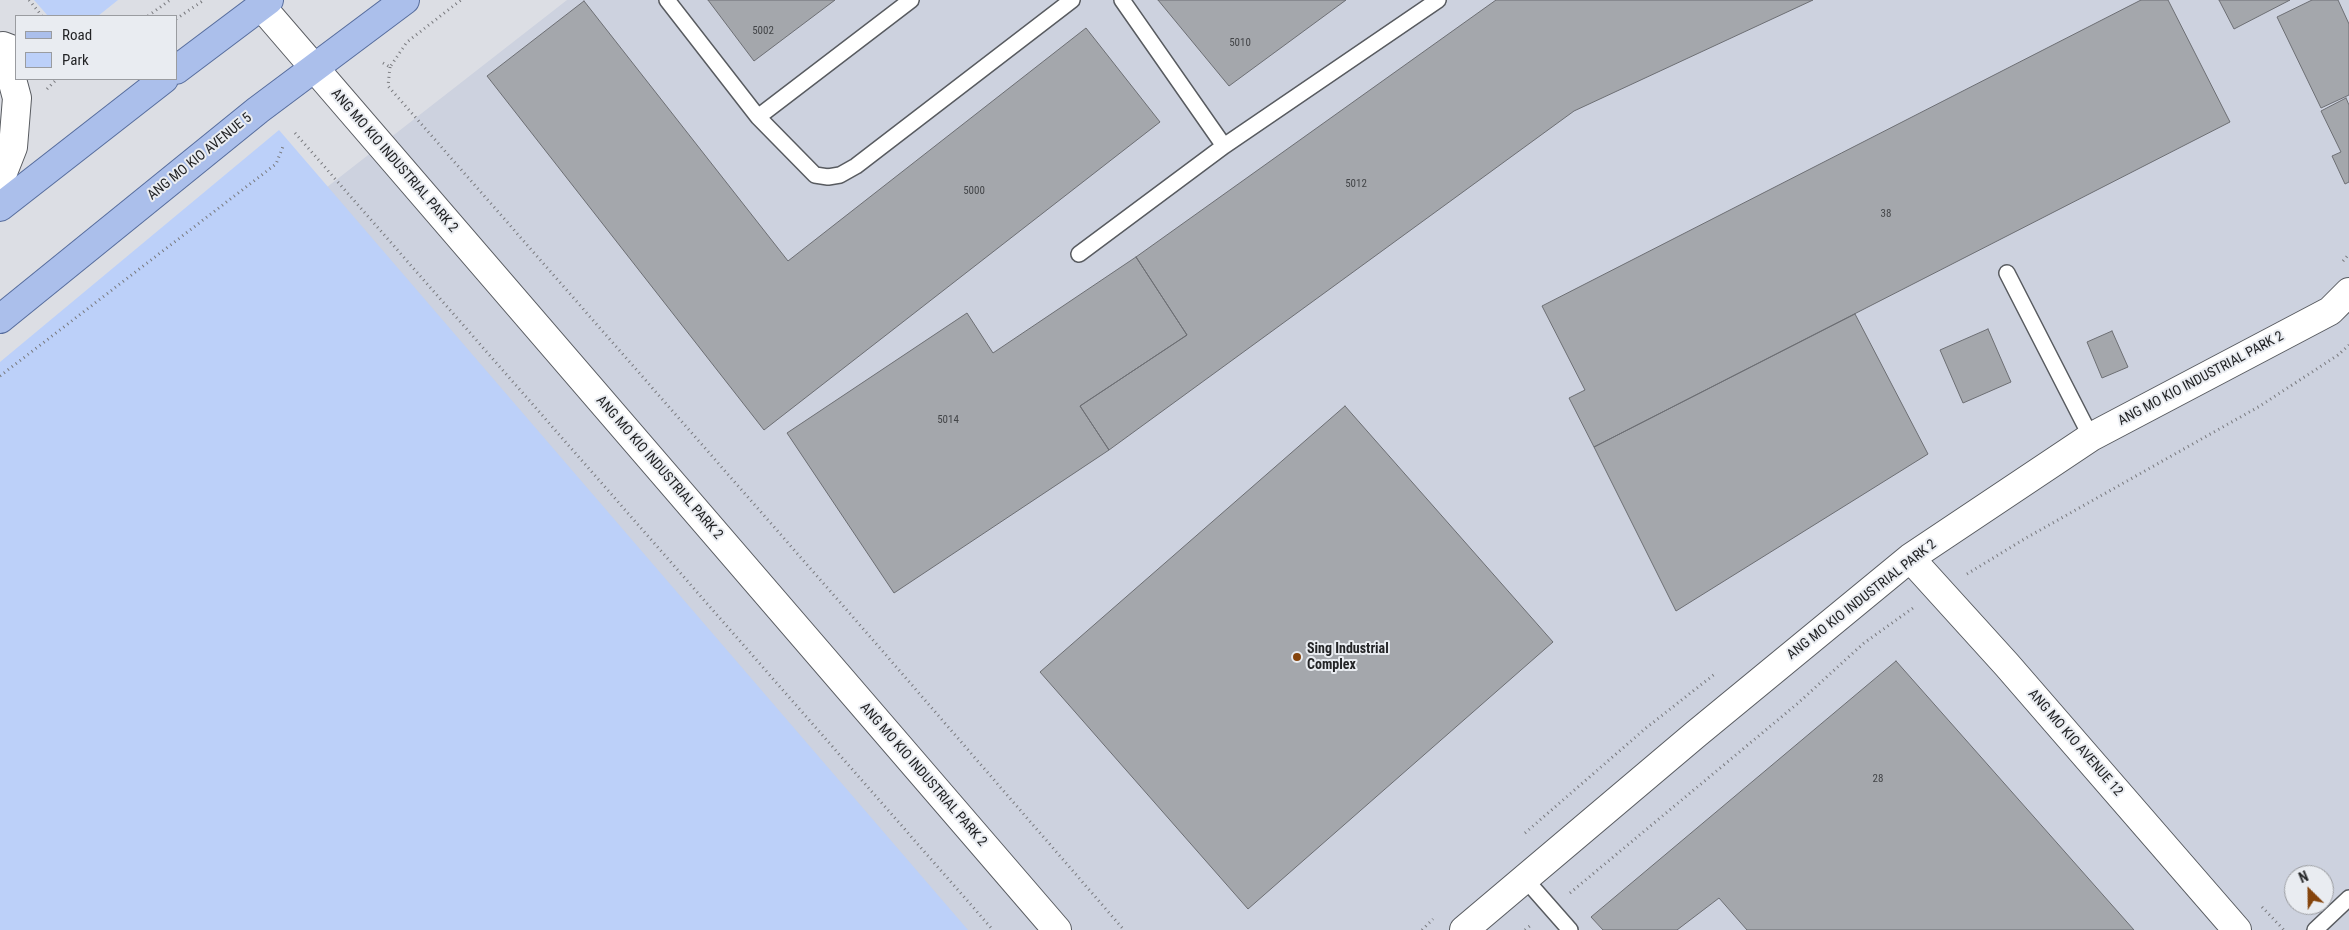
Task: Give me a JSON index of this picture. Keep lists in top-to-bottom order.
{
  "streets": {
    "main road": ["ANG MO KIO AVENUE 5"],
    "street": ["ANG MO KIO INDUSTRIAL PARK 2", "ANG MO KIO AVENUE 12"]
  },
  "crossings": [
    ["ANG MO KIO AVENUE 5", "ANG MO KIO INDUSTRIAL PARK 2"],
    ["ANG MO KIO INDUSTRIAL PARK 2", "ANG MO KIO AVENUE 12"]
  ],
  "places": ["Sing Industrial Complex"],
  "house_numbers": [
    "5002",
    "5010",
    "5012",
    "5000",
    "38",
    "5014",
    "28"
  ],
  "legend": ["Road", "Park"],
  "north": "top left"
}
